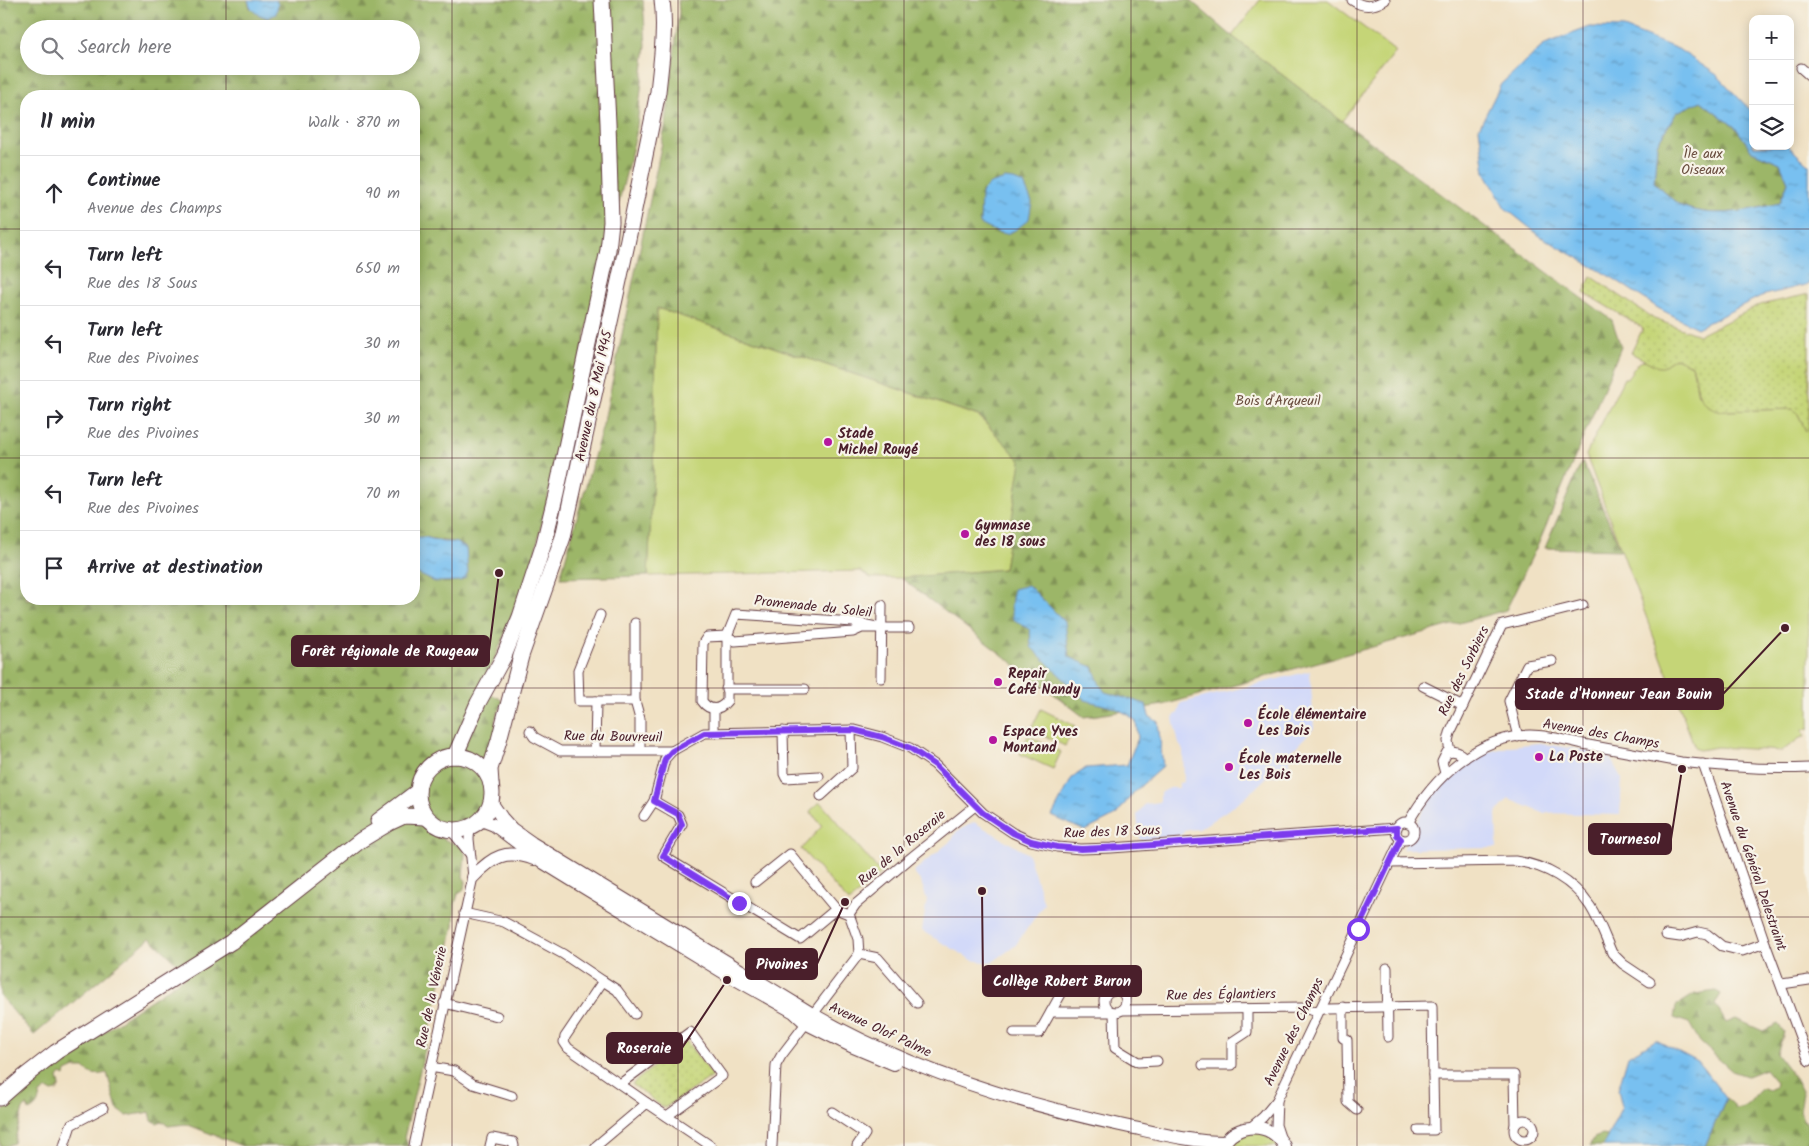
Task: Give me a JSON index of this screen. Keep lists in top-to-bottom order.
{
  "streets": {
    "main road": ["Avenue du 8 Mai 1945", "Avenue Olof Palme"],
    "street": [
      "Promenade du Soleil",
      "Rue des Sorbiers",
      "Avenue des Champs",
      "Rue du Bouvreuil",
      "Rue des 18 Sous",
      "Rue de la Roseraie",
      "Avenue du Général Delestraint",
      "Rue des Églantiers",
      "Rue de la Vénerie"
    ]
  },
  "crossings": [
    ["Avenue du 8 Mai 1945", "Rue de la Vénerie"],
    ["Avenue du 8 Mai 1945", "Avenue Olof Palme"],
    ["Rue des Sorbiers", "Avenue des Champs"],
    ["Avenue des Champs", "Rue des 18 Sous"],
    ["Avenue des Champs", "Avenue du Général Delestraint"],
    ["Avenue des Champs", "Rue des Églantiers"],
    ["Avenue des Champs", "Avenue Olof Palme"],
    ["Rue du Bouvreuil", "Rue des 18 Sous"],
    ["Rue des 18 Sous", "Rue de la Roseraie"],
    ["Rue de la Vénerie", "Avenue Olof Palme"]
  ],
  "parks": ["Île aux Oiseaux", "Bois d'Arqueuil"],
  "places": [
    "Stade Michel Rougé",
    "Gymnase des 18 sous",
    "Forêt régionale de Rougeau",
    "Stade d'Honneur Jean Bouin",
    "Repair Café Nandy",
    "École élémentaire Les Bois",
    "Espace Yves Montand",
    "La Poste",
    "École maternelle Les Bois",
    "Tournesol",
    "Collège Robert Buron",
    "Pivoines",
    "Roseraie"
  ],
  "page": {
    "map_buttons": ["+", "−"],
    "search": "Search here",
    "heading": ["11 min", "Walk · 870 m"],
    "list": [
      ["Continue", "Avenue des Champs", "90 m"],
      ["Turn left", "Rue des 18 Sous", "650 m"],
      ["Turn left", "Rue des Pivoines", "30 m"],
      ["Turn right", "Rue des Pivoines", "30 m"],
      ["Turn left", "Rue des Pivoines", "70 m"],
      "Arrive at destination"
    ]
  }
}
